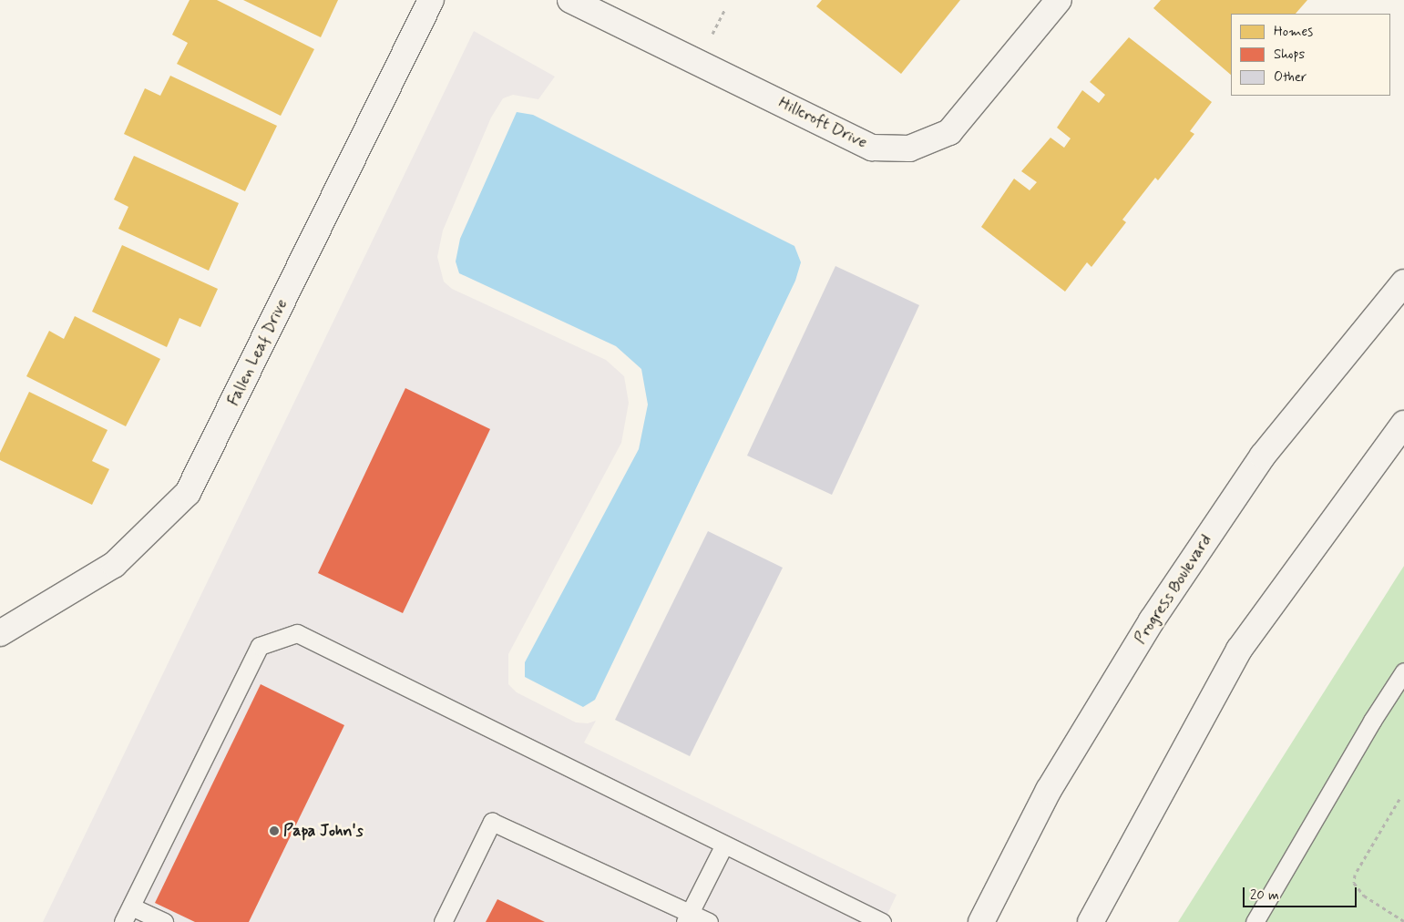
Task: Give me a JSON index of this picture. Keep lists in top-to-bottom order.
{
  "streets": {
    "street": ["Hillcroft Drive", "Fallen Leaf Drive", "Progress Boulevard"]
  },
  "places": ["Papa John's"],
  "legend": ["Homes", "Shops", "Other"],
  "scale_bar": "20 m"
}
